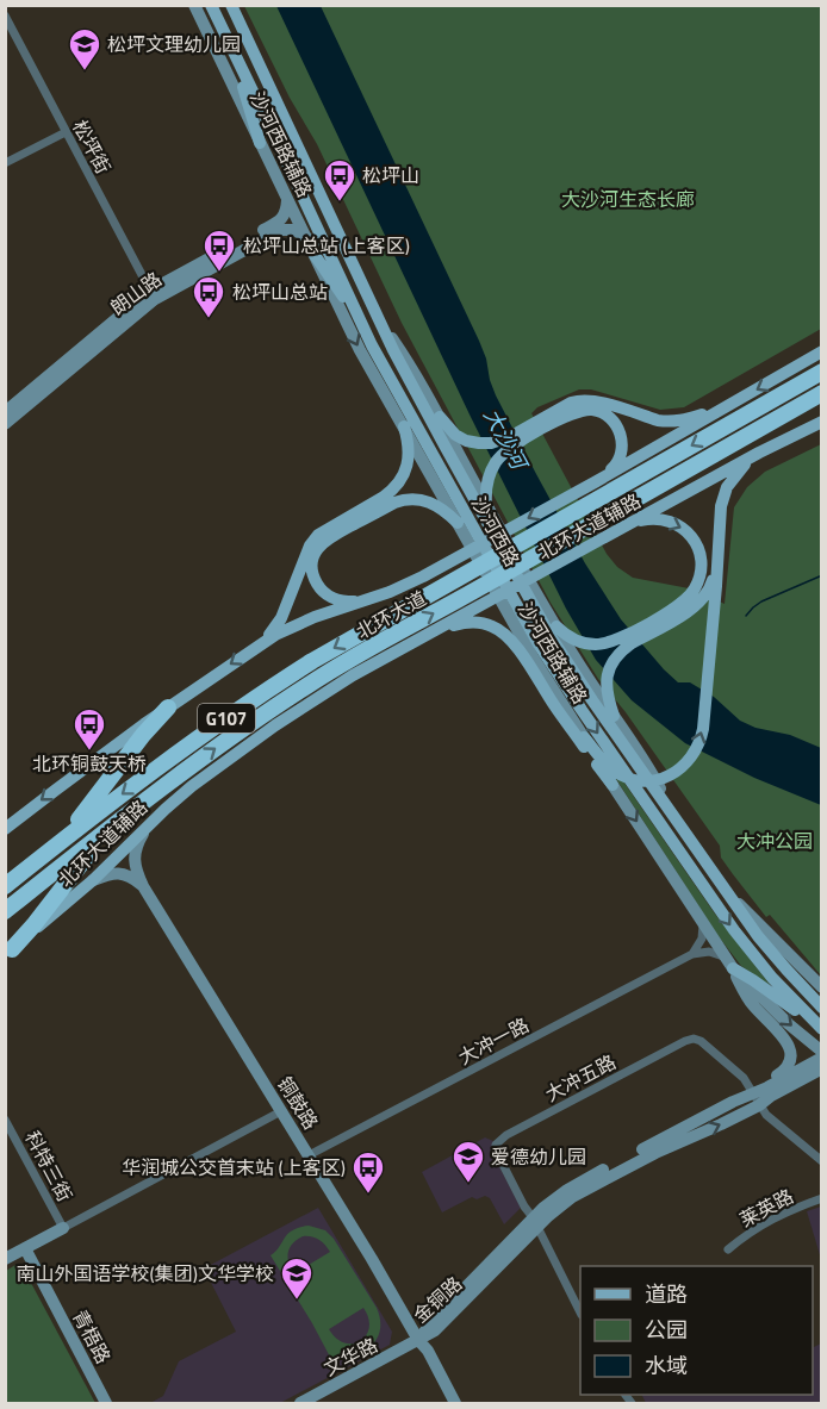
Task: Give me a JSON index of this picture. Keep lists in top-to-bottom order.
{
  "streets": {
    "highway": ["北环大道", "G107"],
    "main road": [
      "沙河西路辅路",
      "朗山路",
      "北环大道辅路",
      "沙河西路",
      "铜鼓路",
      "金铜路",
      "青梧路",
      "文华路"
    ],
    "street": [
      "松坪街",
      "大冲一路",
      "大冲五路",
      "科特三街",
      "莱英路"
    ]
  },
  "crossings": [
    ["沙河西路辅路", "朗山路"],
    ["沙河西路辅路", "沙河西路"],
    ["松坪街", "朗山路"],
    ["北环大道辅路", "北环大道"],
    ["北环大道辅路", "铜鼓路"],
    ["大冲一路", "铜鼓路"],
    ["大冲五路", "金铜路"],
    ["铜鼓路", "金铜路"],
    ["铜鼓路", "文华路"],
    ["金铜路", "文华路"]
  ],
  "water": ["大沙河"],
  "parks": ["大沙河生态长廊", "大冲公园"],
  "places": {
    "school or university": ["松坪文理幼儿园", "爱德幼儿园", "南山外国语学校(集团)文华学校"],
    "bus stop": [
      "松坪山",
      "松坪山总站 (上客区)",
      "松坪山总站",
      "北环铜鼓天桥",
      "华润城公交首末站 (上客区)"
    ]
  },
  "legend": ["道路", "公园", "水域"]
}
